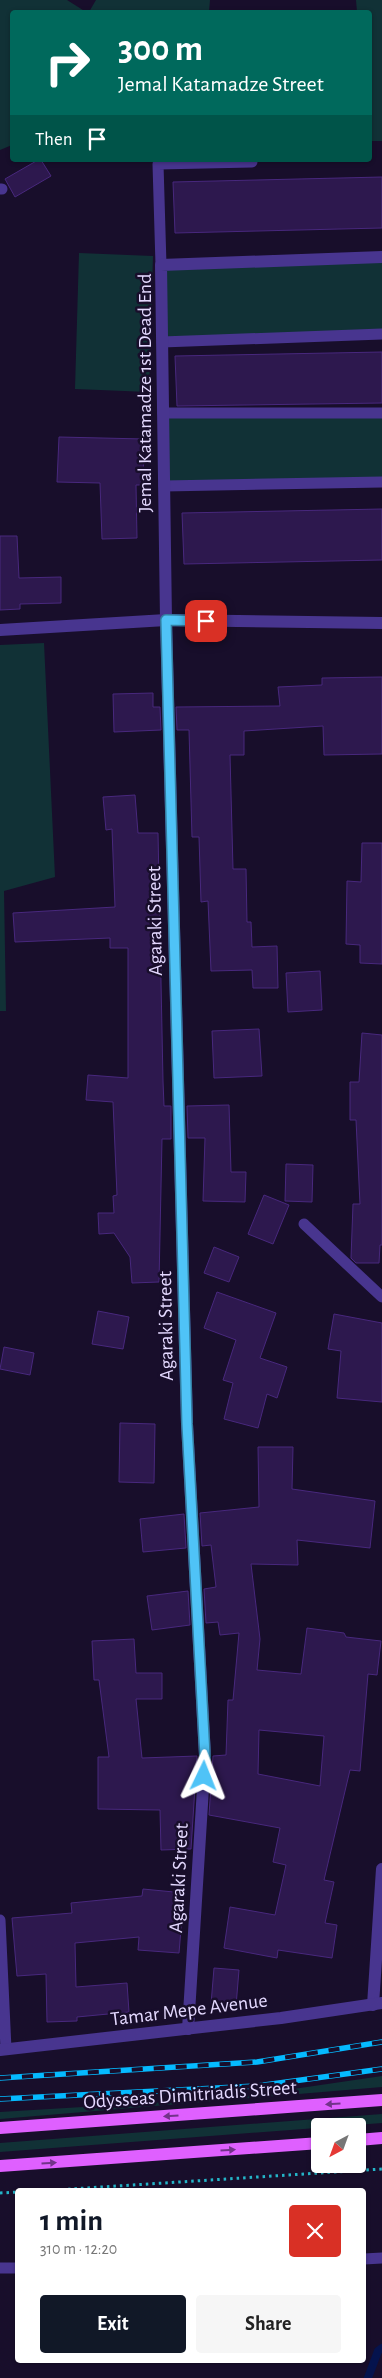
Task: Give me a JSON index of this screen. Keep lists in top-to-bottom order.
{
  "streets": {
    "main road": ["Odysseas Dimitriadis Street"],
    "street": ["Jemal Katamadze 1st Dead End", "Agaraki Street", "Tamar Mepe Avenue"]
  },
  "crossings": [
    ["Jemal Katamadze 1st Dead End", "Agaraki Street"],
    ["Agaraki Street", "Tamar Mepe Avenue"]
  ],
  "north": "bottom left",
  "page": {
    "turn": ["300 m", "Jemal Katamadze Street"],
    "then": "Then",
    "heading": ["1 min", "310 m · 12:20"],
    "buttons": ["Exit", "Share"]
  }
}
